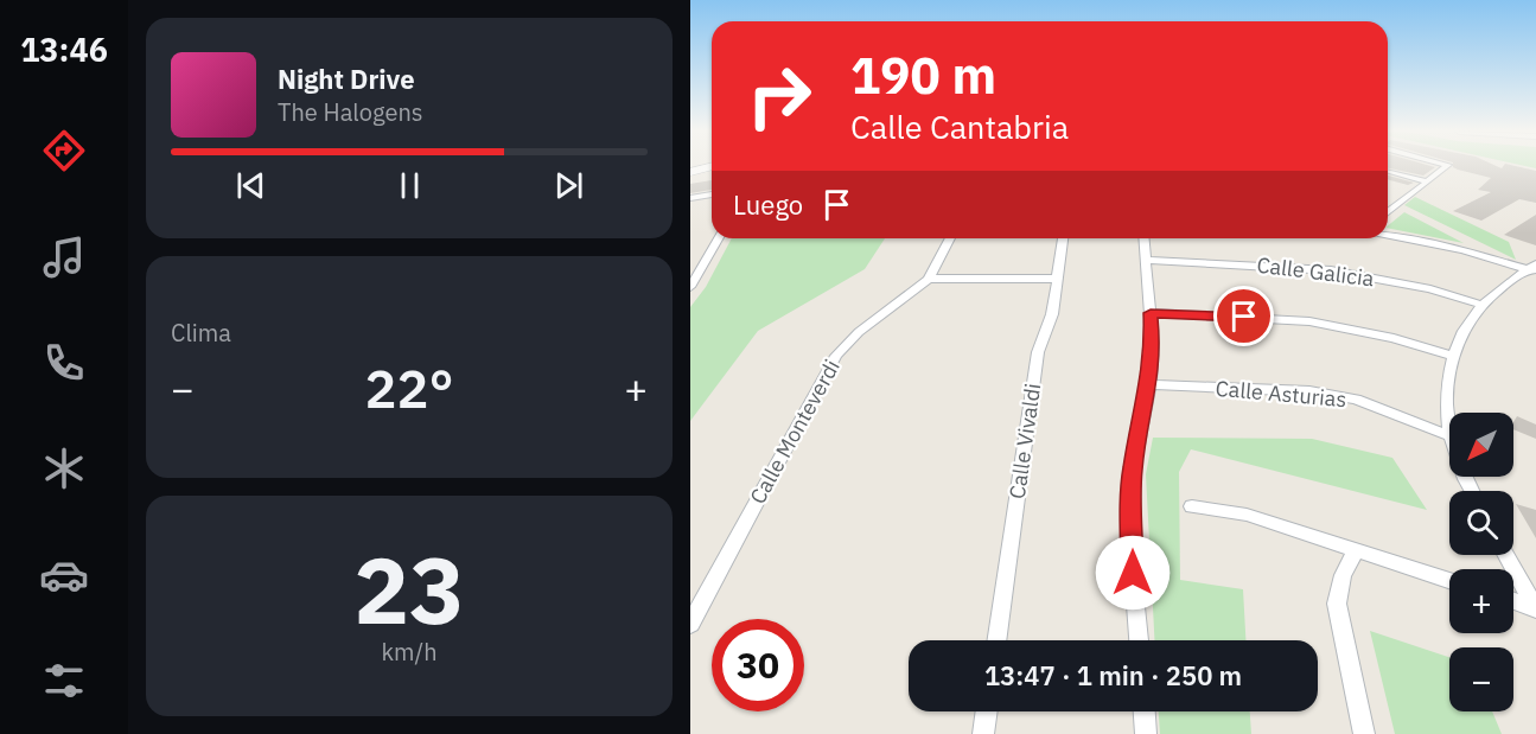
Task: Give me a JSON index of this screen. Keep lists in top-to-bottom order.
{
  "streets": {
    "street": [
      "Calle Galicia",
      "Calle Asturias",
      "Calle Monteverdi",
      "Calle Vivaldi"
    ]
  },
  "north": "bottom left",
  "page": {
    "tabs": "13:46",
    "turn": ["190 m", "Calle Cantabria"],
    "song": ["Night Drive", "The Halogens"],
    "then": "Luego",
    "tile": [
      "Clima",
      ["23", "km/h"]
    ],
    "heat": ["−", "22°", "+"],
    "map_buttons": ["+", "−"],
    "limit": "30",
    "trip": "13:47 · 1 min · 250 m"
  }
}
